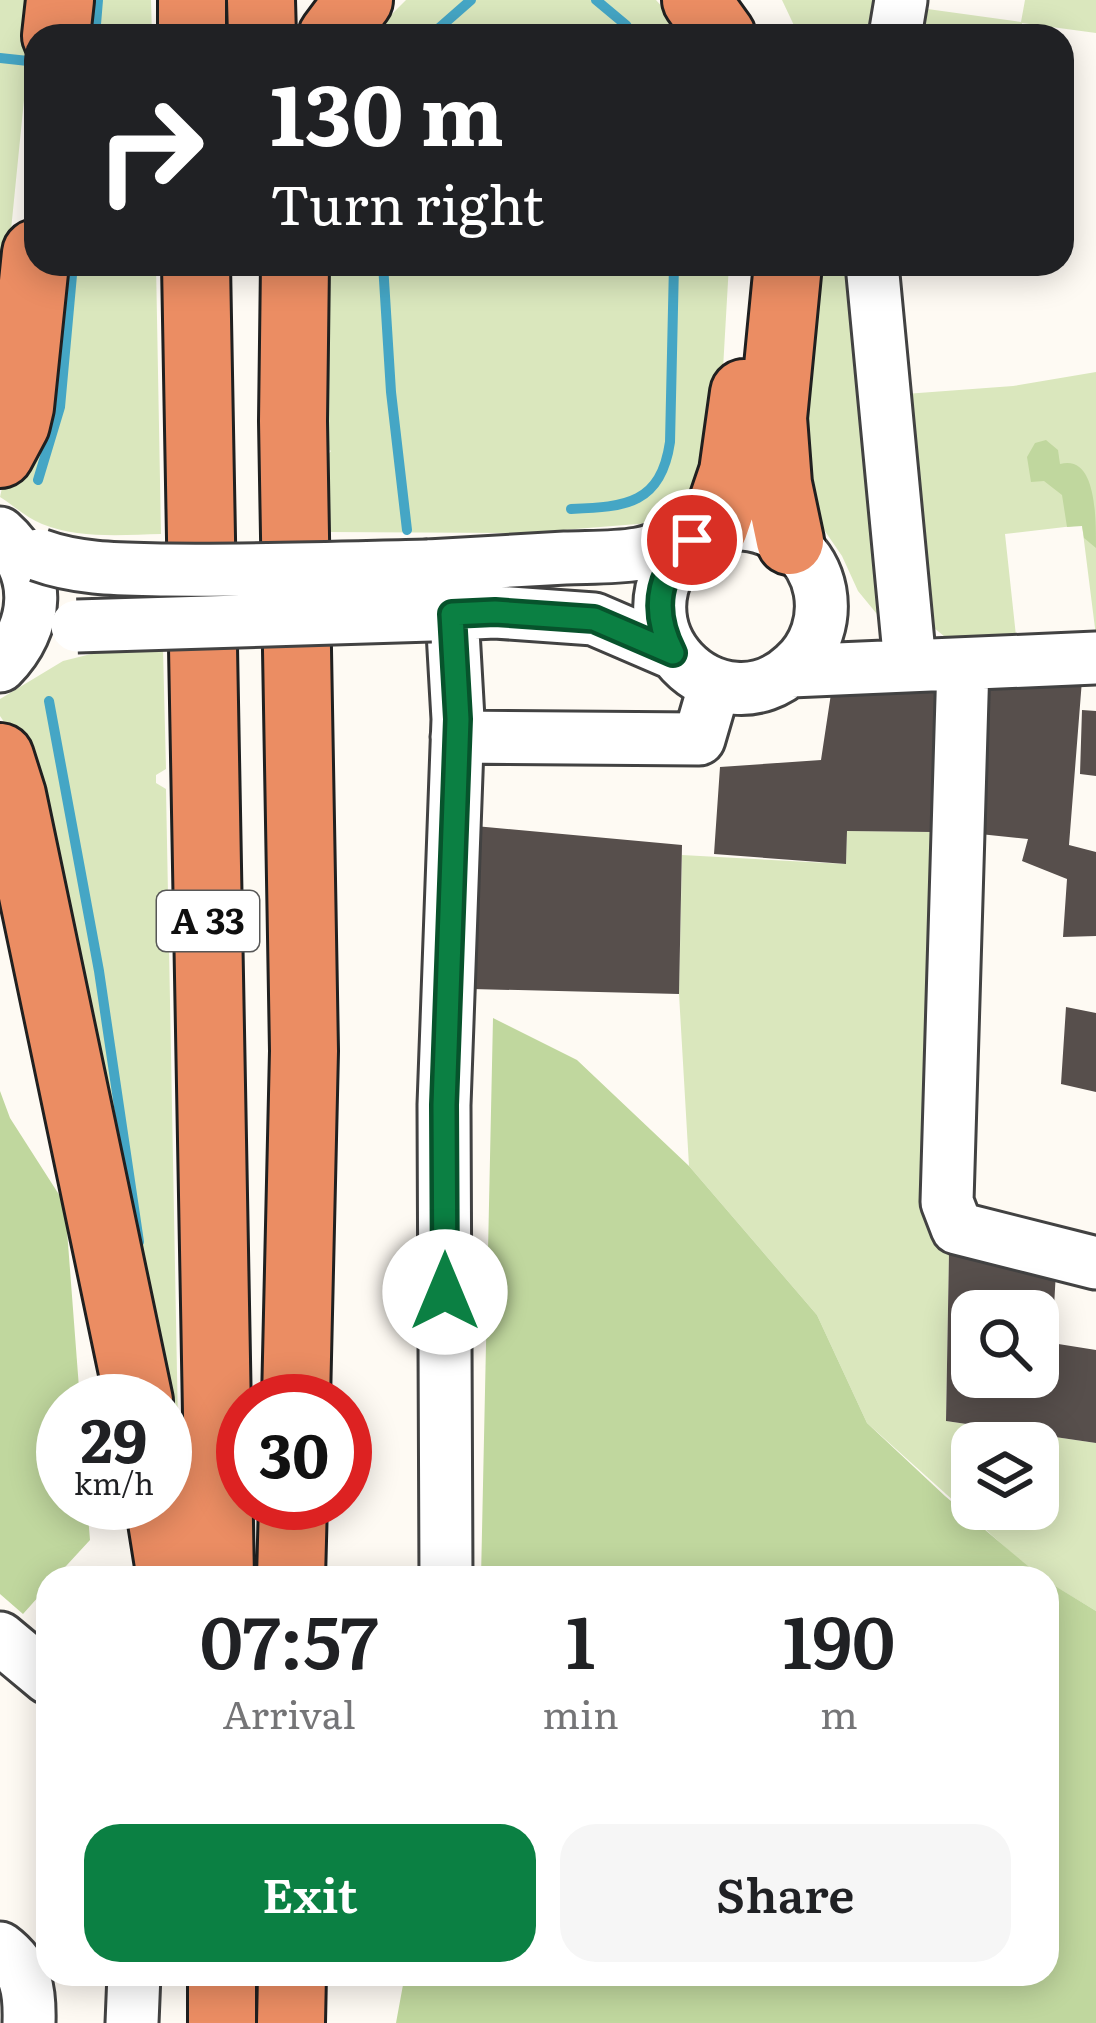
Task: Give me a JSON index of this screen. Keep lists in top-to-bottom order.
{
  "streets": {
    "highway": ["A 33"]
  },
  "page": {
    "turn": ["130 m", "Turn right"],
    "speed": "29 km/h",
    "limit": "30",
    "eta": [
      "07:57",
      "Arrival",
      "1",
      "min",
      "190",
      "m"
    ],
    "buttons": ["Exit", "Share"]
  }
}
